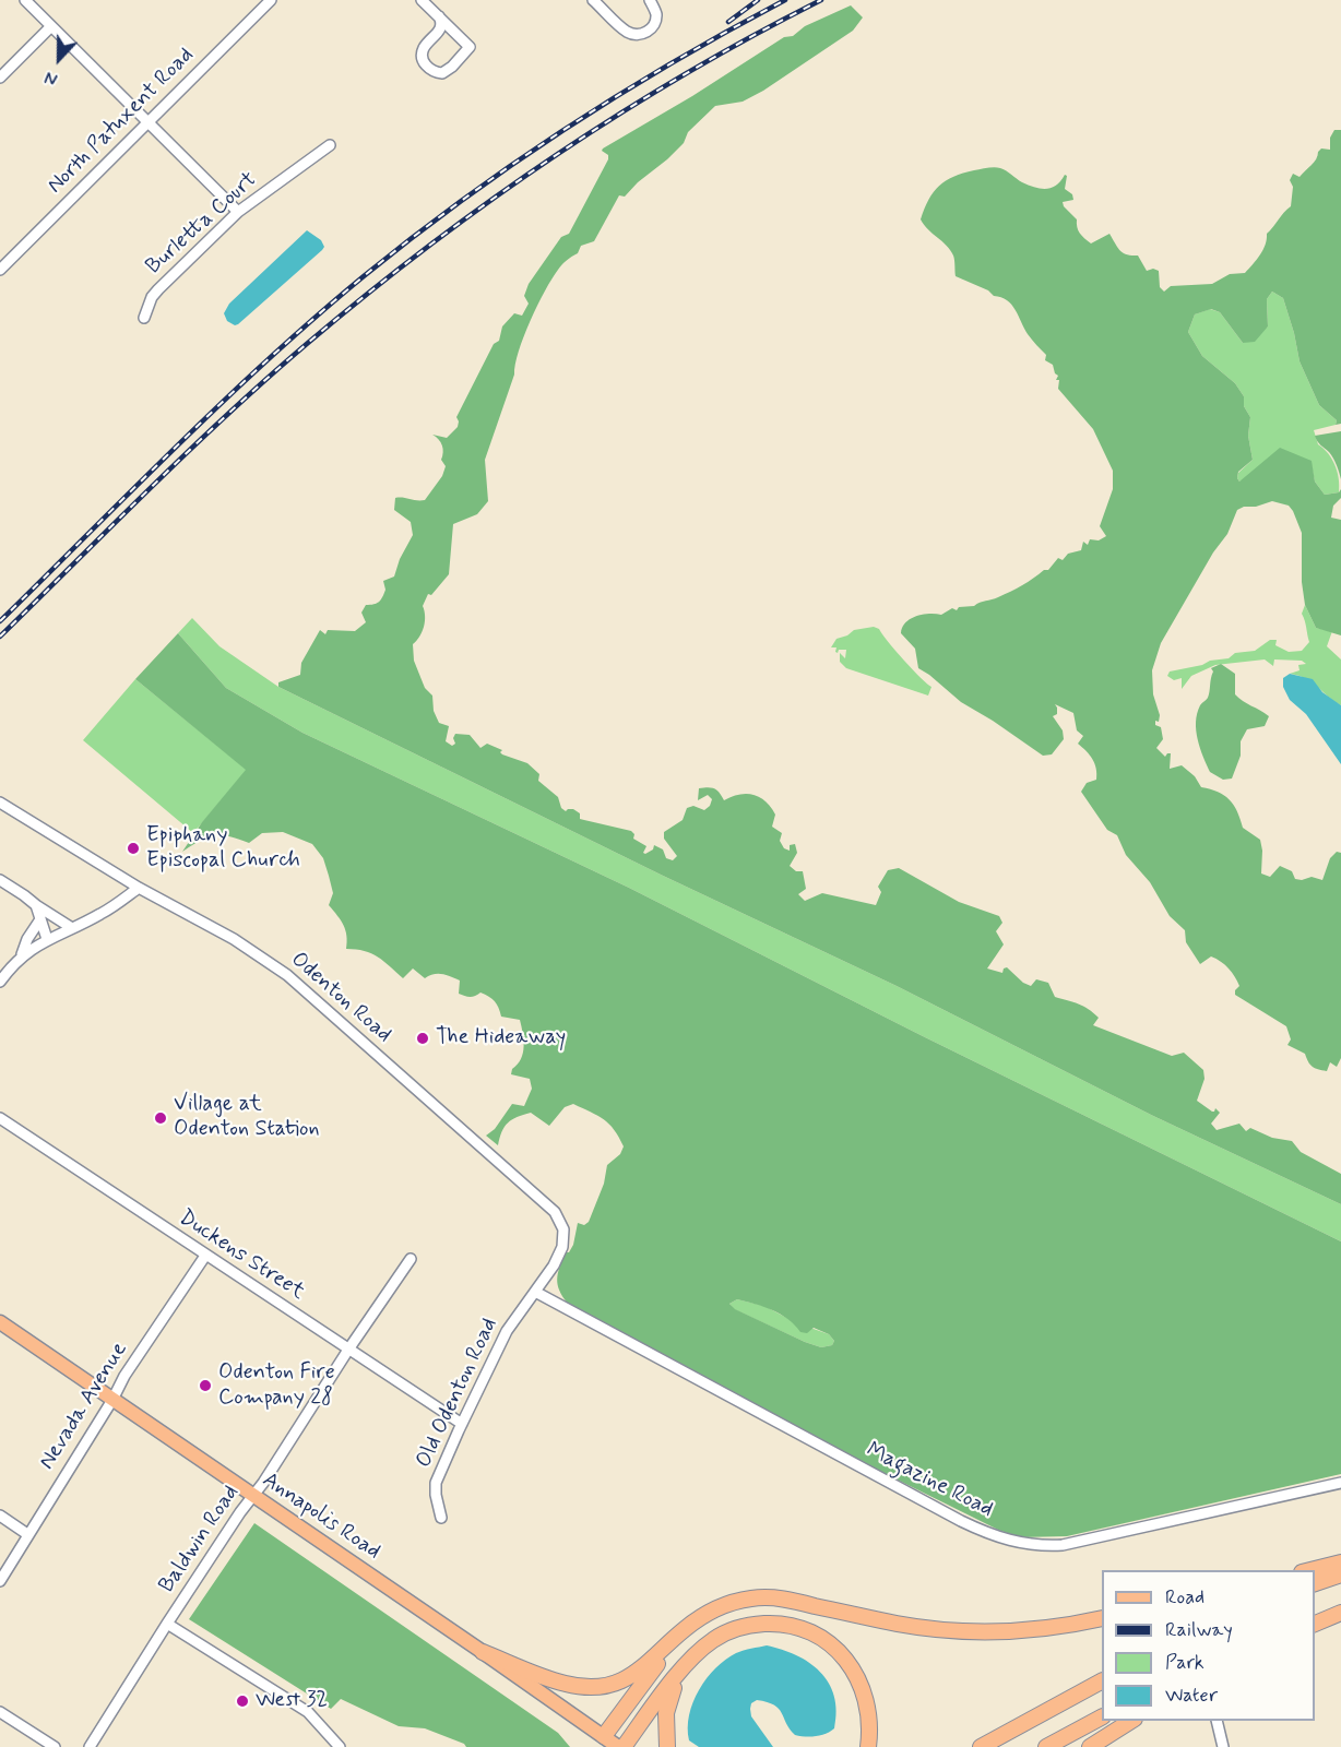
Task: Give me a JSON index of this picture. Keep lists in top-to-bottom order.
{
  "streets": {
    "main road": ["Annapolis Road"],
    "street": [
      "North Patuxent Road",
      "Burletta Court",
      "Odenton Road",
      "Duckens Street",
      "Old Odenton Road",
      "Nevada Avenue",
      "Magazine Road",
      "Baldwin Road"
    ]
  },
  "crossings": [
    ["Odenton Road", "Old Odenton Road"],
    ["Odenton Road", "Magazine Road"],
    ["Duckens Street", "Old Odenton Road"],
    ["Duckens Street", "Nevada Avenue"],
    ["Duckens Street", "Baldwin Road"],
    ["Old Odenton Road", "Magazine Road"],
    ["Nevada Avenue", "Annapolis Road"],
    ["Annapolis Road", "Baldwin Road"]
  ],
  "places": [
    "Epiphany Episcopal Church",
    "The Hideaway",
    "Village at Odenton Station",
    "Odenton Fire Company 28",
    "West 32"
  ],
  "legend": [
    "Road",
    "Railway",
    "Park",
    "Water"
  ],
  "north": "bottom"
}
